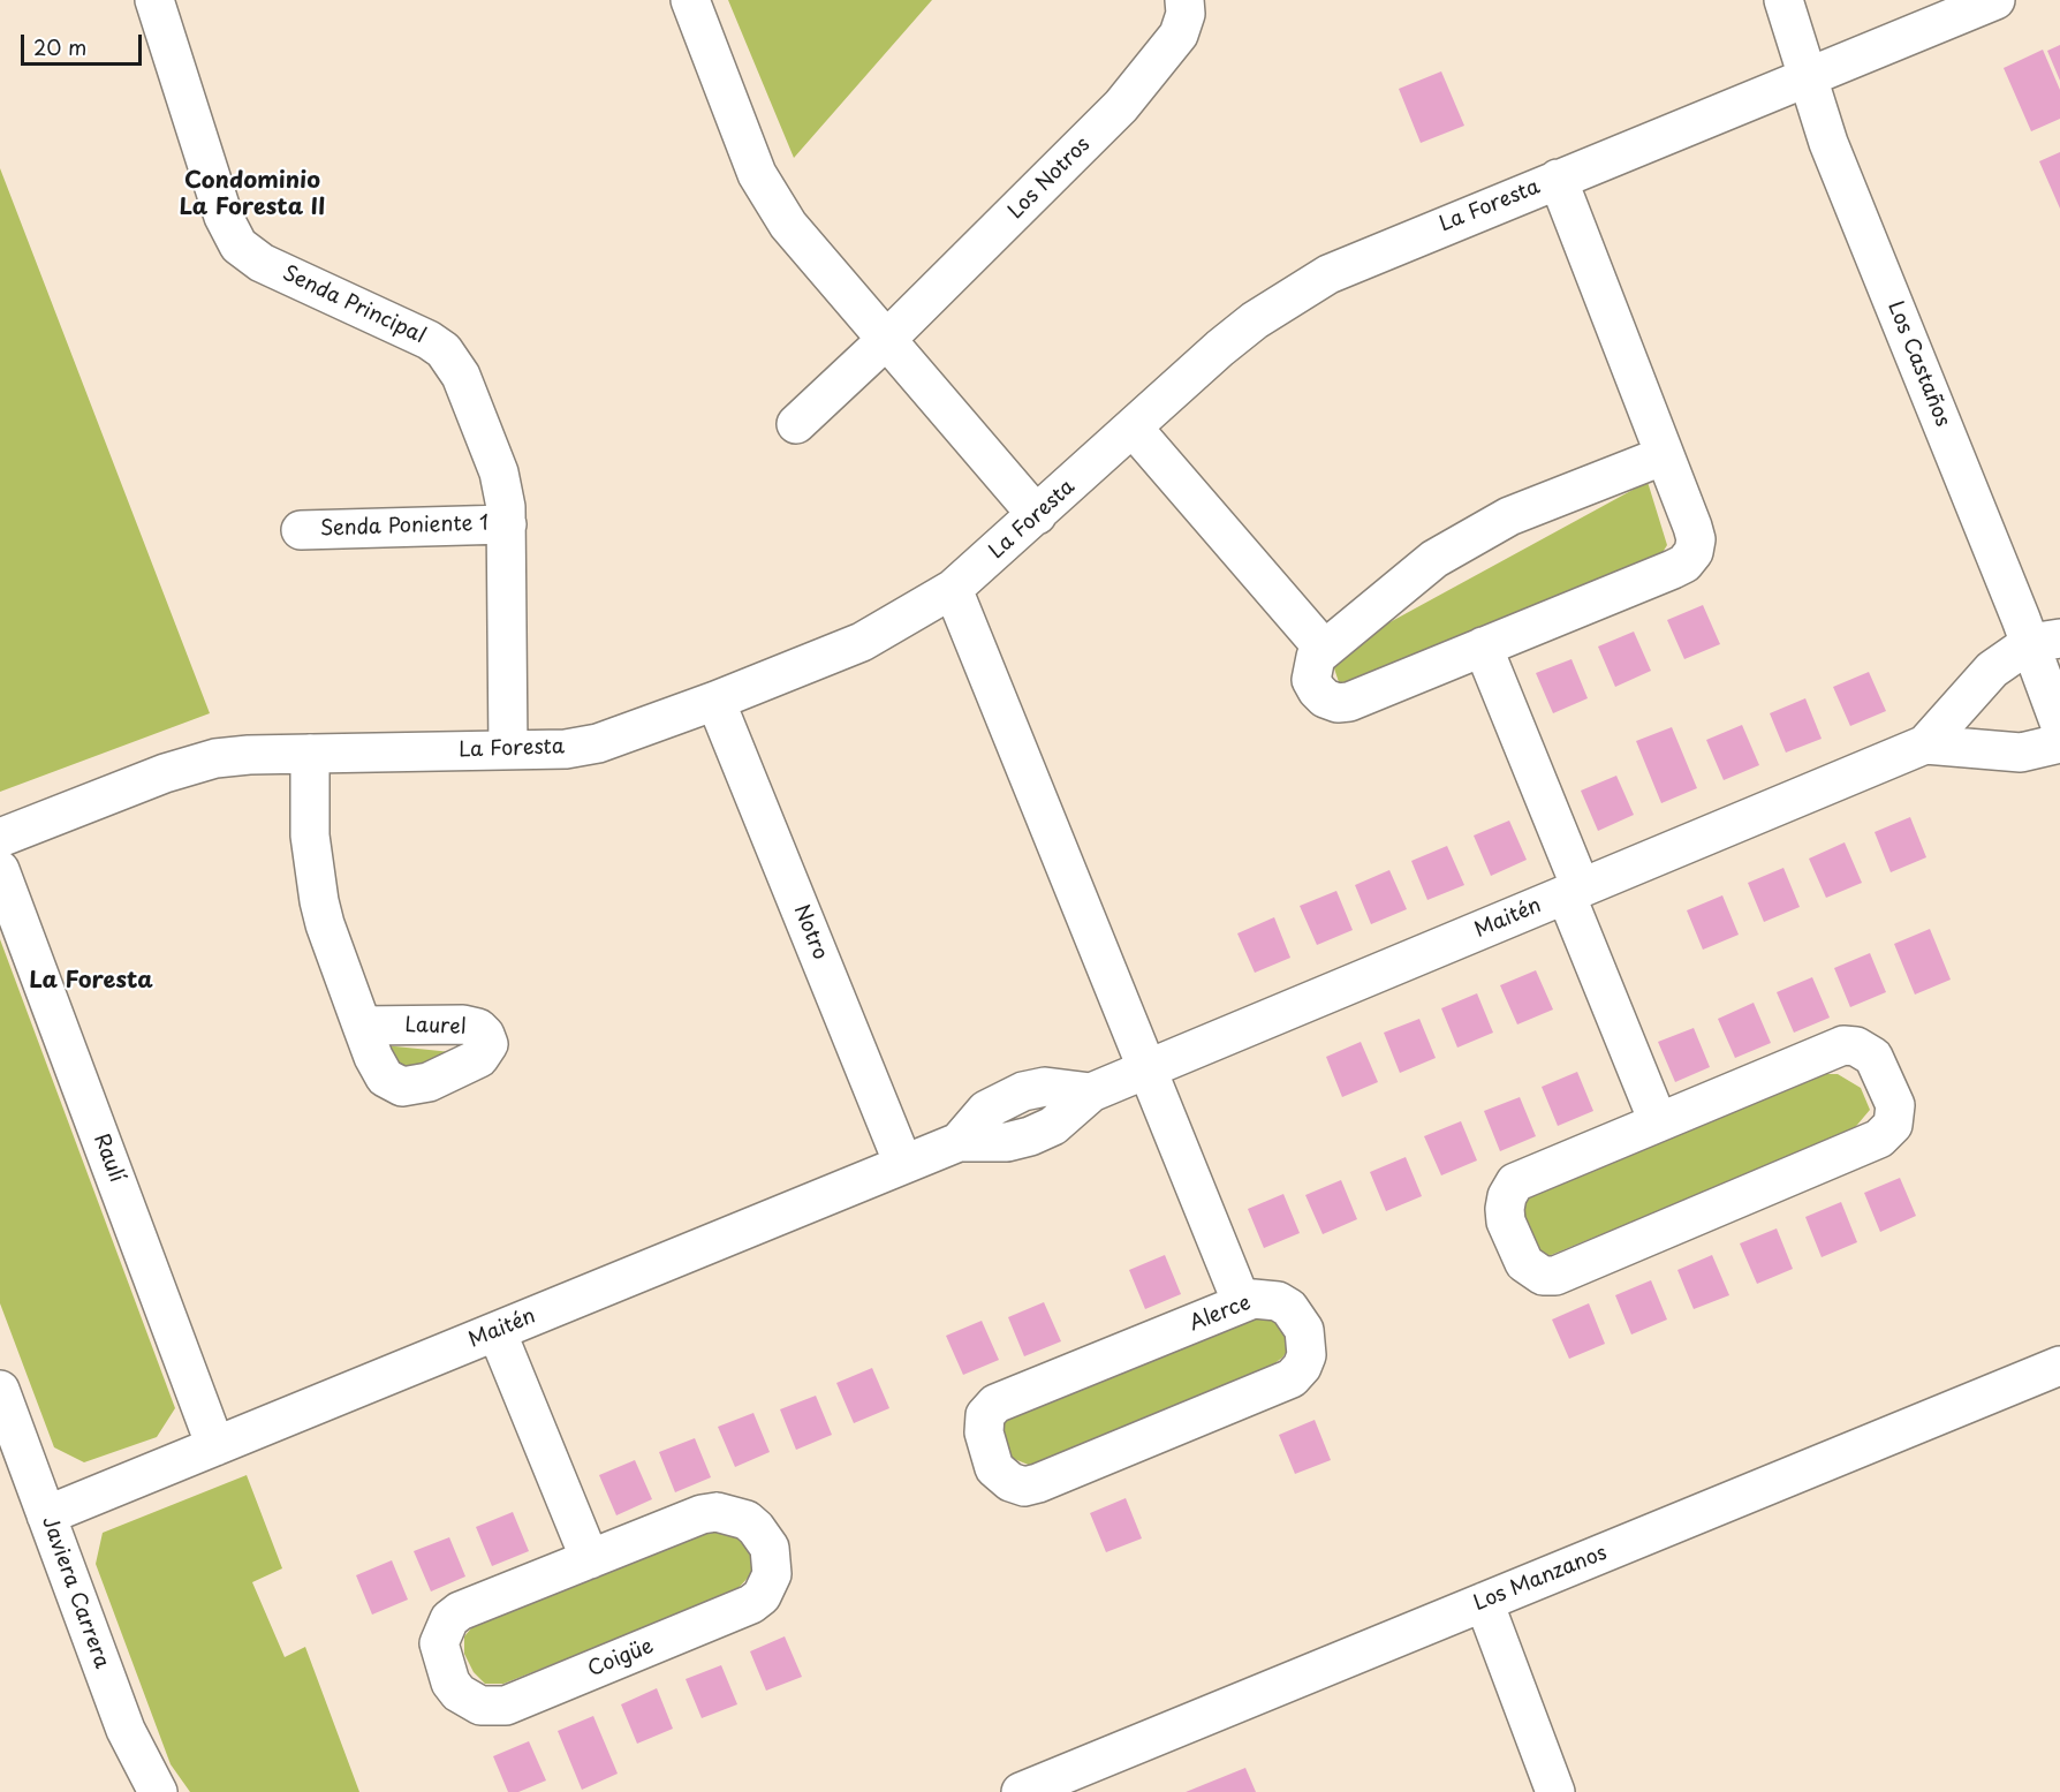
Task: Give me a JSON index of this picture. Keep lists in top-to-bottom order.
{
  "streets": {
    "street": [
      "Los Notros",
      "La Foresta",
      "Senda Principal",
      "Los Castaños",
      "Senda Poniente 1",
      "Maitén",
      "Notro",
      "Raulí",
      "Alerce",
      "Los Manzanos",
      "Javiera Carrera",
      "Coigüe"
    ]
  },
  "crossings": [
    ["La Foresta", "Senda Principal"],
    ["La Foresta", "Los Castaños"],
    ["La Foresta", "Notro"],
    ["Senda Principal", "Senda Poniente 1"],
    ["Los Castaños", "Maitén"],
    ["Maitén", "Notro"],
    ["Maitén", "Raulí"],
    ["Maitén", "Javiera Carrera"]
  ],
  "districts": ["Condominio La Foresta II", "La Foresta"],
  "scale_bar": "20 m"
}
